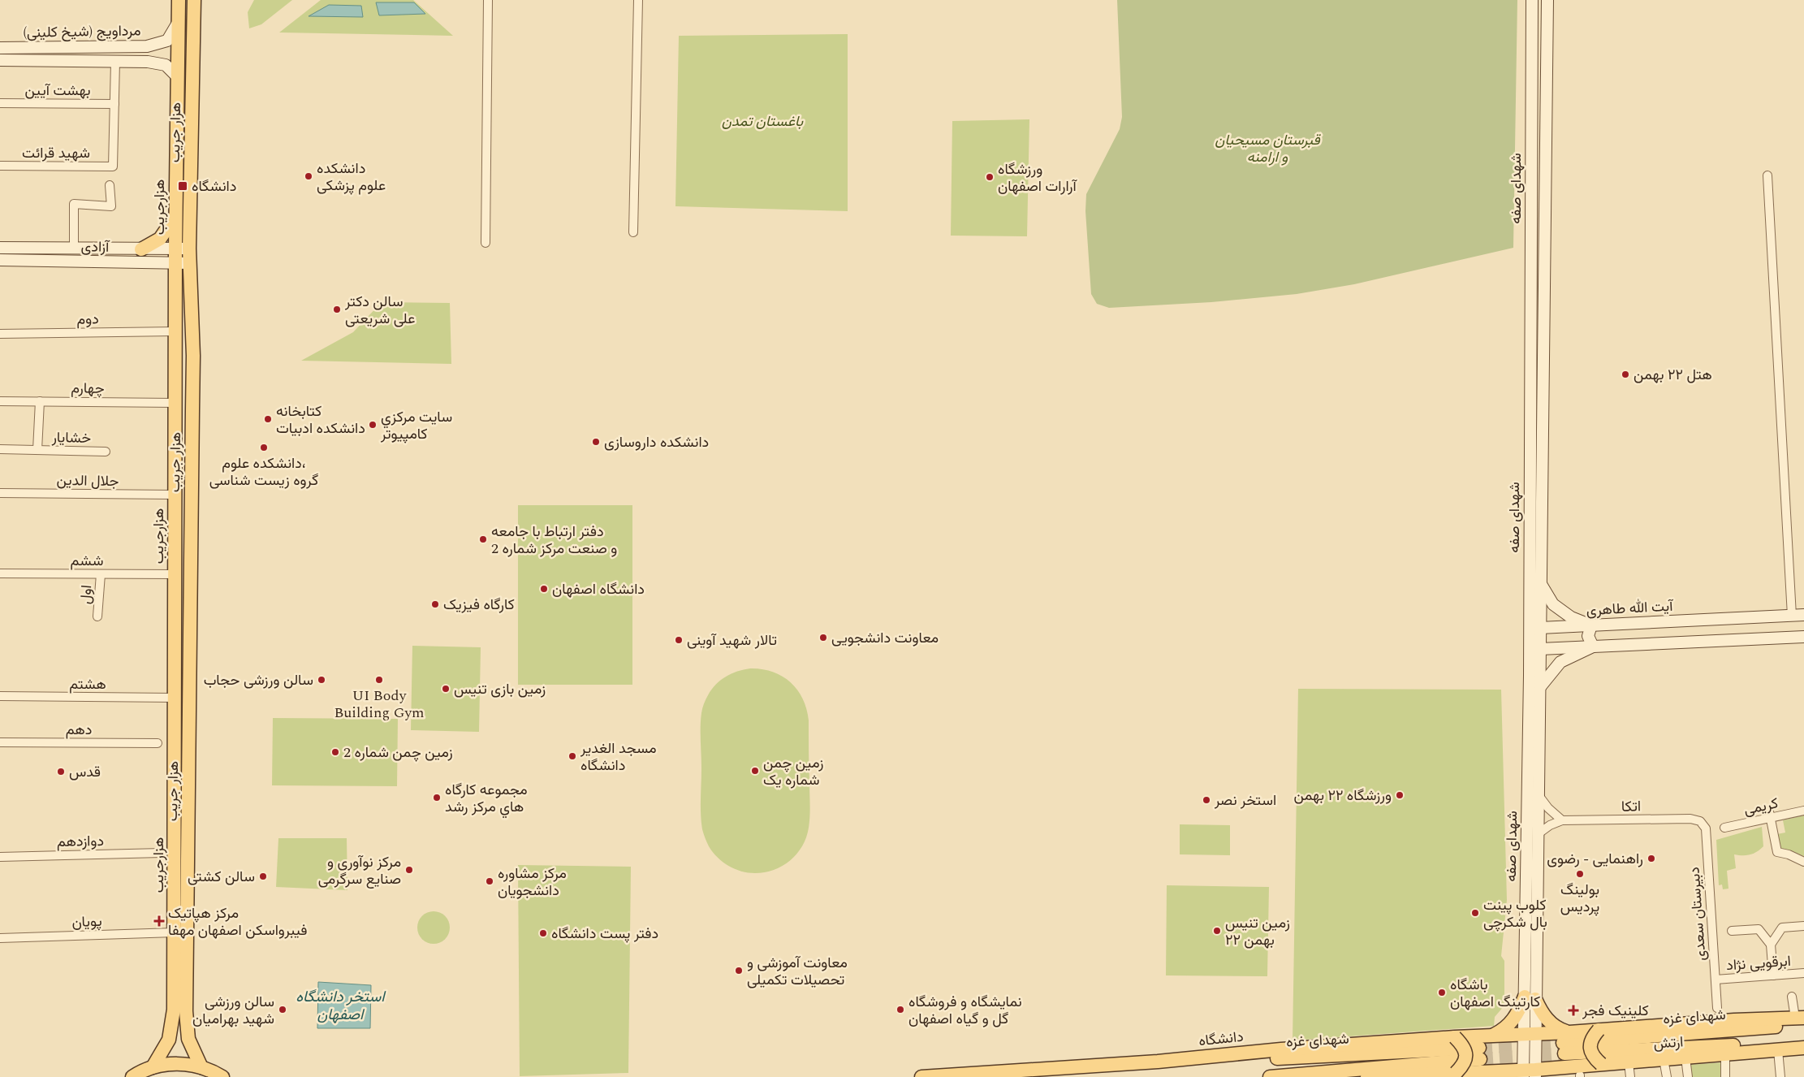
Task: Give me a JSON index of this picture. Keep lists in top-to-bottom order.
{
  "streets": {
    "main road": [
      "مرداویج (شیخ کلینی)",
      "هزار جریب",
      "شهدای صفه",
      "هزارجریب",
      "آزادی",
      "آیت الله طاهری",
      "شهدای غزه",
      "دانشگاه",
      "ارتش"
    ],
    "street": [
      "بهشت آیین",
      "شهید قرائت",
      "دوم",
      "چهارم",
      "خشایار",
      "جلال الدین",
      "ششم",
      "اول",
      "هشتم",
      "دهم",
      "اتکا",
      "کریمی",
      "دوازدهم",
      "دبیرستان سعدی",
      "پویان",
      "ابرقویی نژاد"
    ]
  },
  "crossings": [
    ["مرداویج (شیخ کلینی)", "هزارجریب"],
    ["بهشت آیین", "شهید قرائت"],
    ["هزار جریب", "آزادی"],
    ["شهدای صفه", "آیت الله طاهری"],
    ["شهدای صفه", "دانشگاه"],
    ["شهدای صفه", "ارتش"],
    ["هزارجریب", "آزادی"],
    ["هزارجریب", "دوم"],
    ["هزارجریب", "چهارم"],
    ["هزارجریب", "جلال الدین"],
    ["هزارجریب", "ششم"],
    ["هزارجریب", "هشتم"],
    ["هزارجریب", "پویان"],
    ["چهارم", "خشایار"],
    ["ششم", "اول"],
    ["اتکا", "دبیرستان سعدی"],
    ["دبیرستان سعدی", "ابرقویی نژاد"],
    ["شهدای غزه", "دانشگاه"],
    ["شهدای غزه", "ارتش"],
    ["دانشگاه", "ارتش"]
  ],
  "water": ["استخر دانشگاه اصفهان"],
  "parks": ["باغستان تمدن", "قبرستان مسیحیان و ارامنه"],
  "places": {
    "other": [
      "دانشکده علوم پزشکی",
      "ورزشگاه آرارات اصفهان",
      "سالن دکتر علی شریعتی",
      "هتل ۲۲ بهمن",
      "کتابخانه دانشکده ادبيات",
      "سايت مرکزي کامپيوتر",
      "دانشکده داروسازی",
      "دانشکده علوم، گروه زیست شناسی",
      "دفتر ارتباط با جامعه و صنعت مرکز شماره 2",
      "دانشگاه اصفهان",
      "کارگاه فیزیک",
      "معاونت دانشجویی",
      "تالار شهید آوینی",
      "سالن ورزشی حجاب",
      "UI Body Building Gym",
      "زمین بازی تنیس",
      "زمین چمن شماره 2",
      "مسجد الغدیر دانشگاه",
      "زمین چمن شماره یک",
      "قدس",
      "ورزشگاه ۲۲ بهمن",
      "مجموعه کارگاه هاي مرکز رشد",
      "استخر نصر",
      "راهنمایی - رضوی",
      "مرکز نوآوری و صنایع سرگرمی",
      "بولینگ پردیس",
      "سالن کشتی",
      "مرکز مشاوره دانشجویان",
      "کلوب پینت بال شکرچی",
      "زمین تنیس ۲۲ بهمن",
      "دفتر پست دانشگاه",
      "معاونت آموزشی و تحصیلات تکمیلی",
      "باشگاه کارتینگ اصفهان",
      "سالن ورزشی شهید بهرامیان",
      "نمایشگاه و فروشگاه گل و گیاه اصفهان"
    ],
    "transit": ["دانشگاه"],
    "health": ["مرکز هپاتیک فیبرواسکن اصفهان مهفا", "کلینیک فجر"]
  }
}
